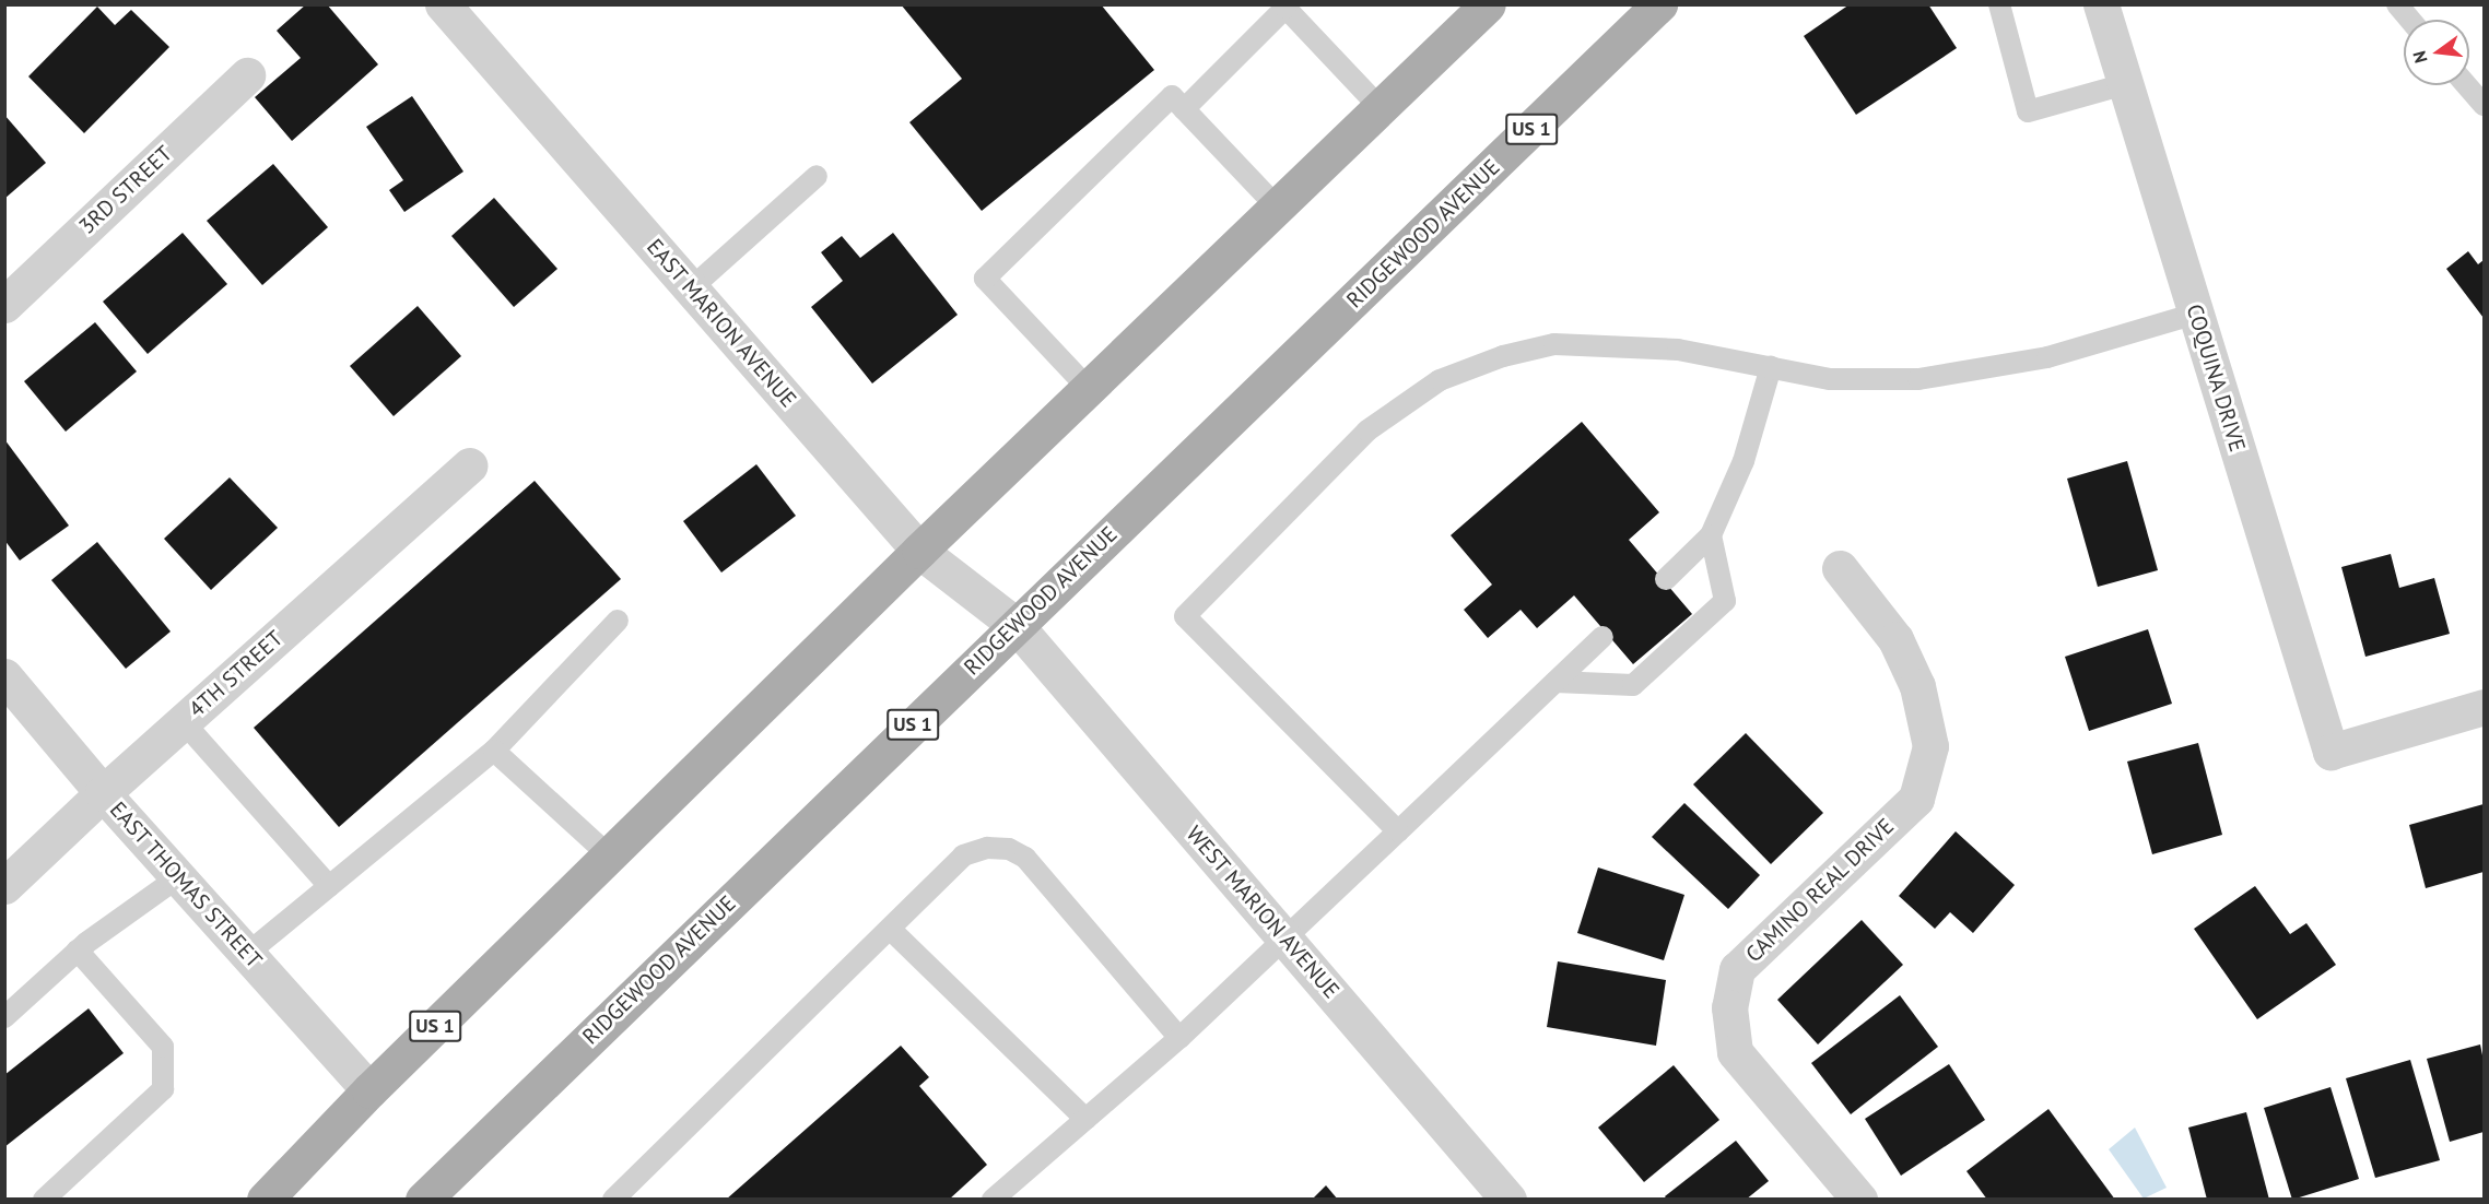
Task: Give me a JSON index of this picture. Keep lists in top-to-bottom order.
{
  "streets": {
    "main road": ["US 1", "RIDGEWOOD AVENUE"],
    "street": [
      "3RD STREET",
      "EAST MARION AVENUE",
      "COQUINA DRIVE",
      "4TH STREET",
      "EAST THOMAS STREET",
      "CAMINO REAL DRIVE",
      "WEST MARION AVENUE"
    ]
  },
  "crossings": [
    ["US 1", "EAST MARION AVENUE"],
    ["US 1", "EAST THOMAS STREET"],
    ["RIDGEWOOD AVENUE", "EAST MARION AVENUE"],
    ["RIDGEWOOD AVENUE", "WEST MARION AVENUE"],
    ["EAST MARION AVENUE", "WEST MARION AVENUE"],
    ["4TH STREET", "EAST THOMAS STREET"]
  ],
  "north": "left"
}
